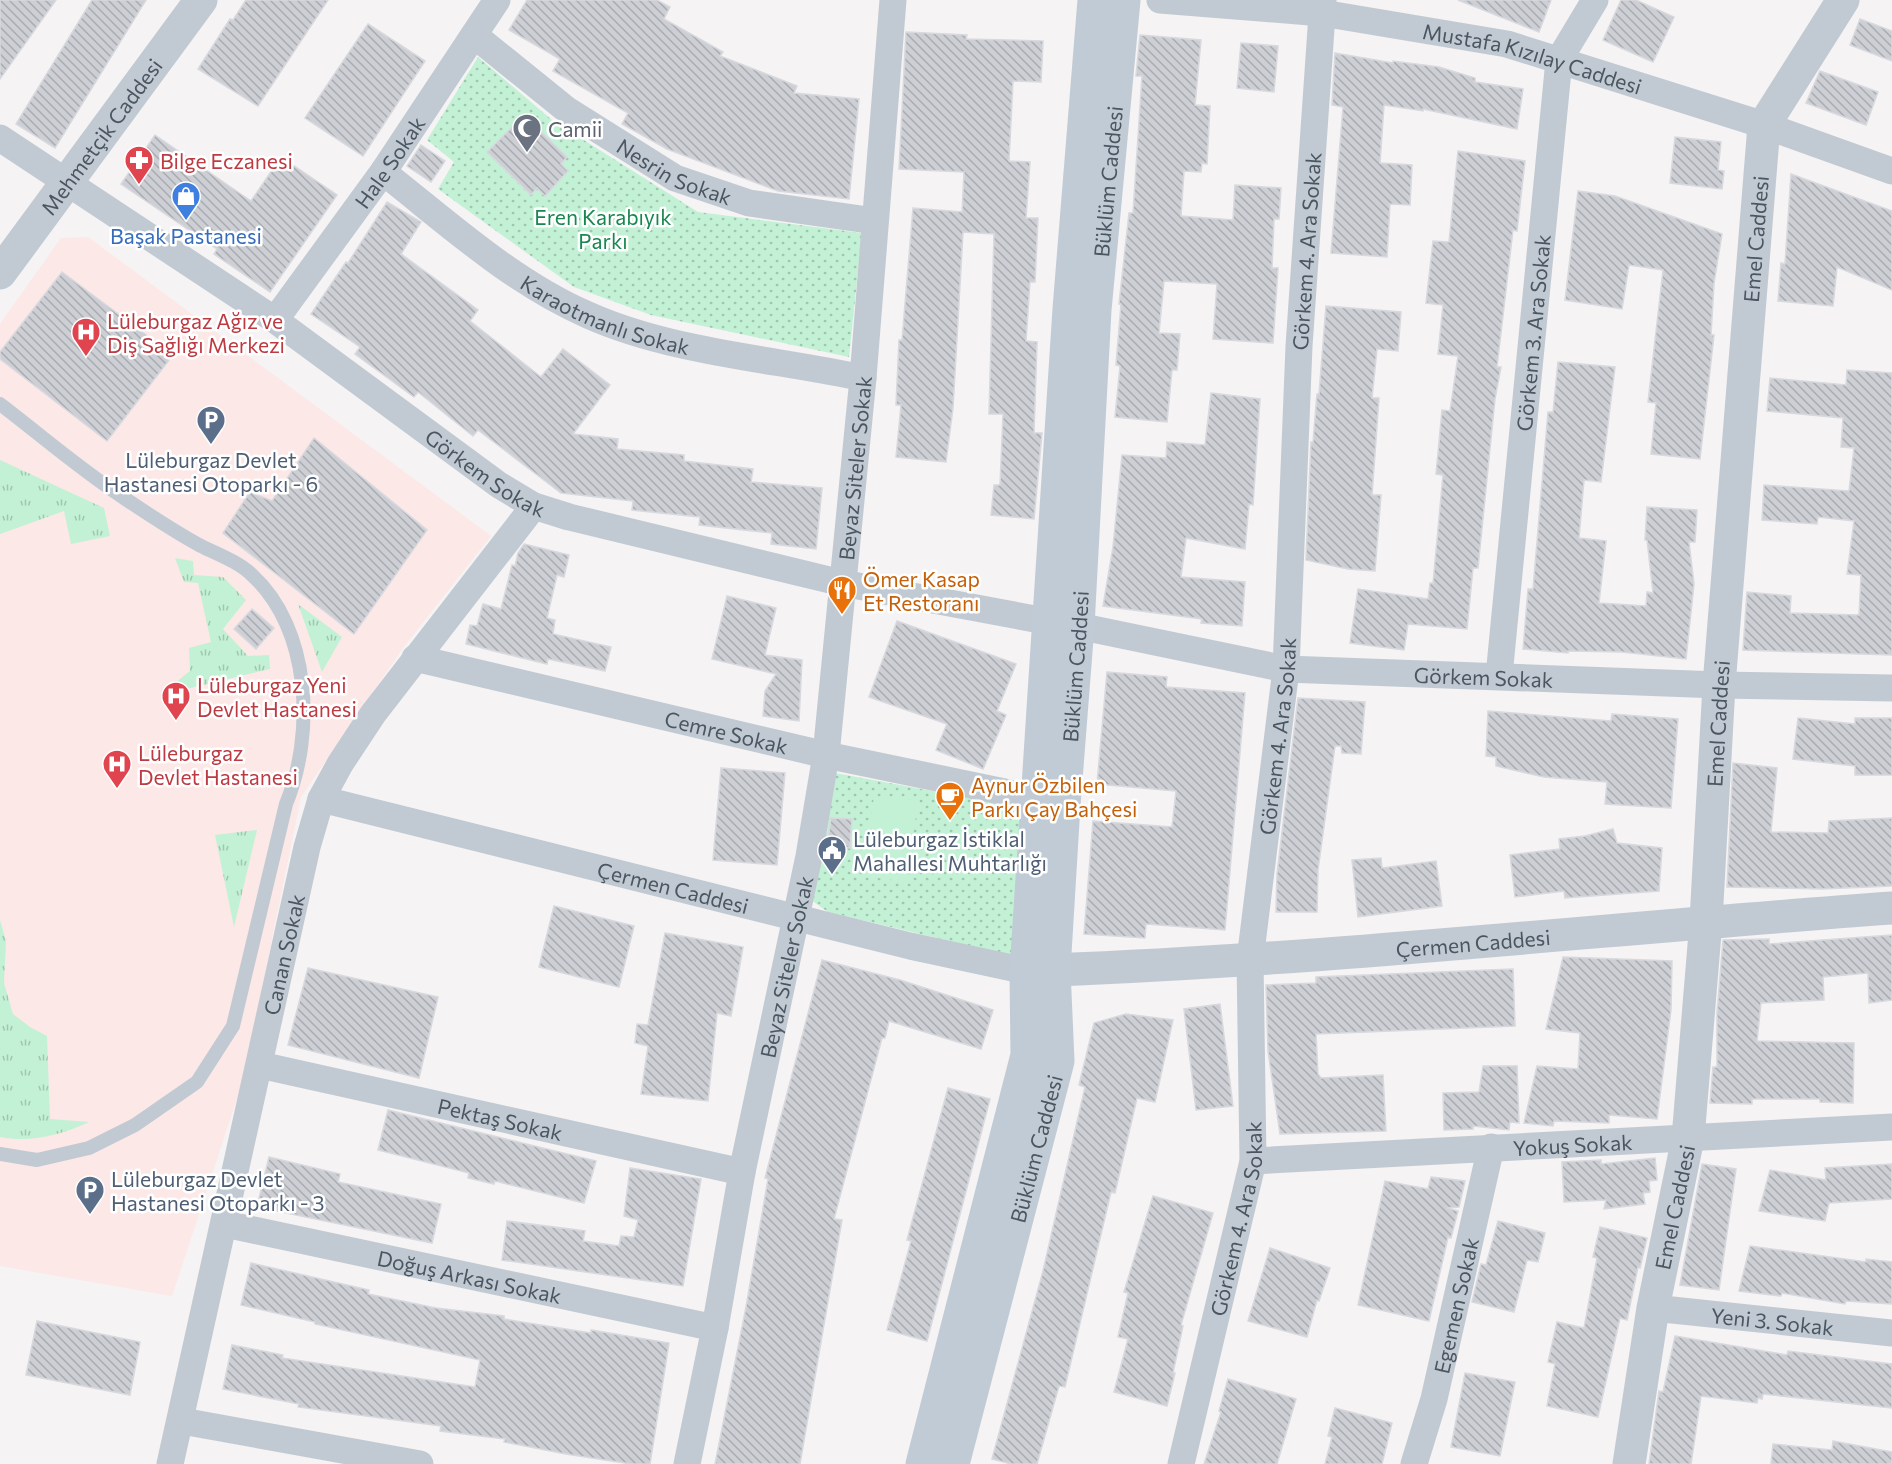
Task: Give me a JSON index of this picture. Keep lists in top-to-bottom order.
{
  "streets": {
    "main road": ["Büklüm Caddesi"],
    "street": [
      "Mustafa Kızılay Caddesi",
      "Mehmetçik Caddesi",
      "Hale Sokak",
      "Nesrin Sokak",
      "Emel Caddesi",
      "Görkem 4. Ara Sokak",
      "Karaotmanlı Sokak",
      "Görkem 3. Ara Sokak",
      "Görkem Sokak",
      "Beyaz Siteler Sokak",
      "Cemre Sokak",
      "Çermen Caddesi",
      "Canan Sokak",
      "Pektaş Sokak",
      "Yokuş Sokak",
      "Doğuş Arkası Sokak",
      "Egemen Sokak",
      "Yeni 3. Sokak"
    ]
  },
  "crossings": [
    ["Mustafa Kızılay Caddesi", "Emel Caddesi"],
    ["Mustafa Kızılay Caddesi", "Görkem 4. Ara Sokak"],
    ["Mustafa Kızılay Caddesi", "Görkem 3. Ara Sokak"],
    ["Mehmetçik Caddesi", "Görkem Sokak"],
    ["Hale Sokak", "Nesrin Sokak"],
    ["Hale Sokak", "Karaotmanlı Sokak"],
    ["Hale Sokak", "Görkem Sokak"],
    ["Nesrin Sokak", "Beyaz Siteler Sokak"],
    ["Büklüm Caddesi", "Görkem Sokak"],
    ["Büklüm Caddesi", "Cemre Sokak"],
    ["Büklüm Caddesi", "Çermen Caddesi"],
    ["Emel Caddesi", "Görkem Sokak"],
    ["Emel Caddesi", "Çermen Caddesi"],
    ["Emel Caddesi", "Yokuş Sokak"],
    ["Emel Caddesi", "Yeni 3. Sokak"],
    ["Görkem 4. Ara Sokak", "Görkem Sokak"],
    ["Görkem 4. Ara Sokak", "Çermen Caddesi"],
    ["Görkem 4. Ara Sokak", "Yokuş Sokak"],
    ["Karaotmanlı Sokak", "Beyaz Siteler Sokak"],
    ["Görkem 3. Ara Sokak", "Görkem Sokak"],
    ["Görkem Sokak", "Beyaz Siteler Sokak"],
    ["Görkem Sokak", "Canan Sokak"],
    ["Beyaz Siteler Sokak", "Cemre Sokak"],
    ["Beyaz Siteler Sokak", "Çermen Caddesi"],
    ["Beyaz Siteler Sokak", "Pektaş Sokak"],
    ["Beyaz Siteler Sokak", "Doğuş Arkası Sokak"],
    ["Cemre Sokak", "Canan Sokak"],
    ["Çermen Caddesi", "Canan Sokak"],
    ["Canan Sokak", "Pektaş Sokak"],
    ["Canan Sokak", "Doğuş Arkası Sokak"],
    ["Yokuş Sokak", "Egemen Sokak"]
  ],
  "parks": ["Eren Karabıyık Parkı"],
  "places": {
    "mosque": ["Camii"],
    "pharmacy": ["Bilge Eczanesi"],
    "shop": ["Başak Pastanesi"],
    "hospital": ["Lüleburgaz Ağız ve Diş Sağlığı Merkezi", "Lüleburgaz Yeni Devlet Hastanesi", "Lüleburgaz Devlet Hastanesi"],
    "parking": ["Lüleburgaz Devlet Hastanesi Otoparkı - 6", "Lüleburgaz Devlet Hastanesi Otoparkı - 3"],
    "restaurant": ["Ömer Kasap Et Restoranı"],
    "cafe": ["Aynur Özbilen Parkı Çay Bahçesi"],
    "public building": ["Lüleburgaz İstiklal Mahallesi Muhtarlığı"]
  }
}
